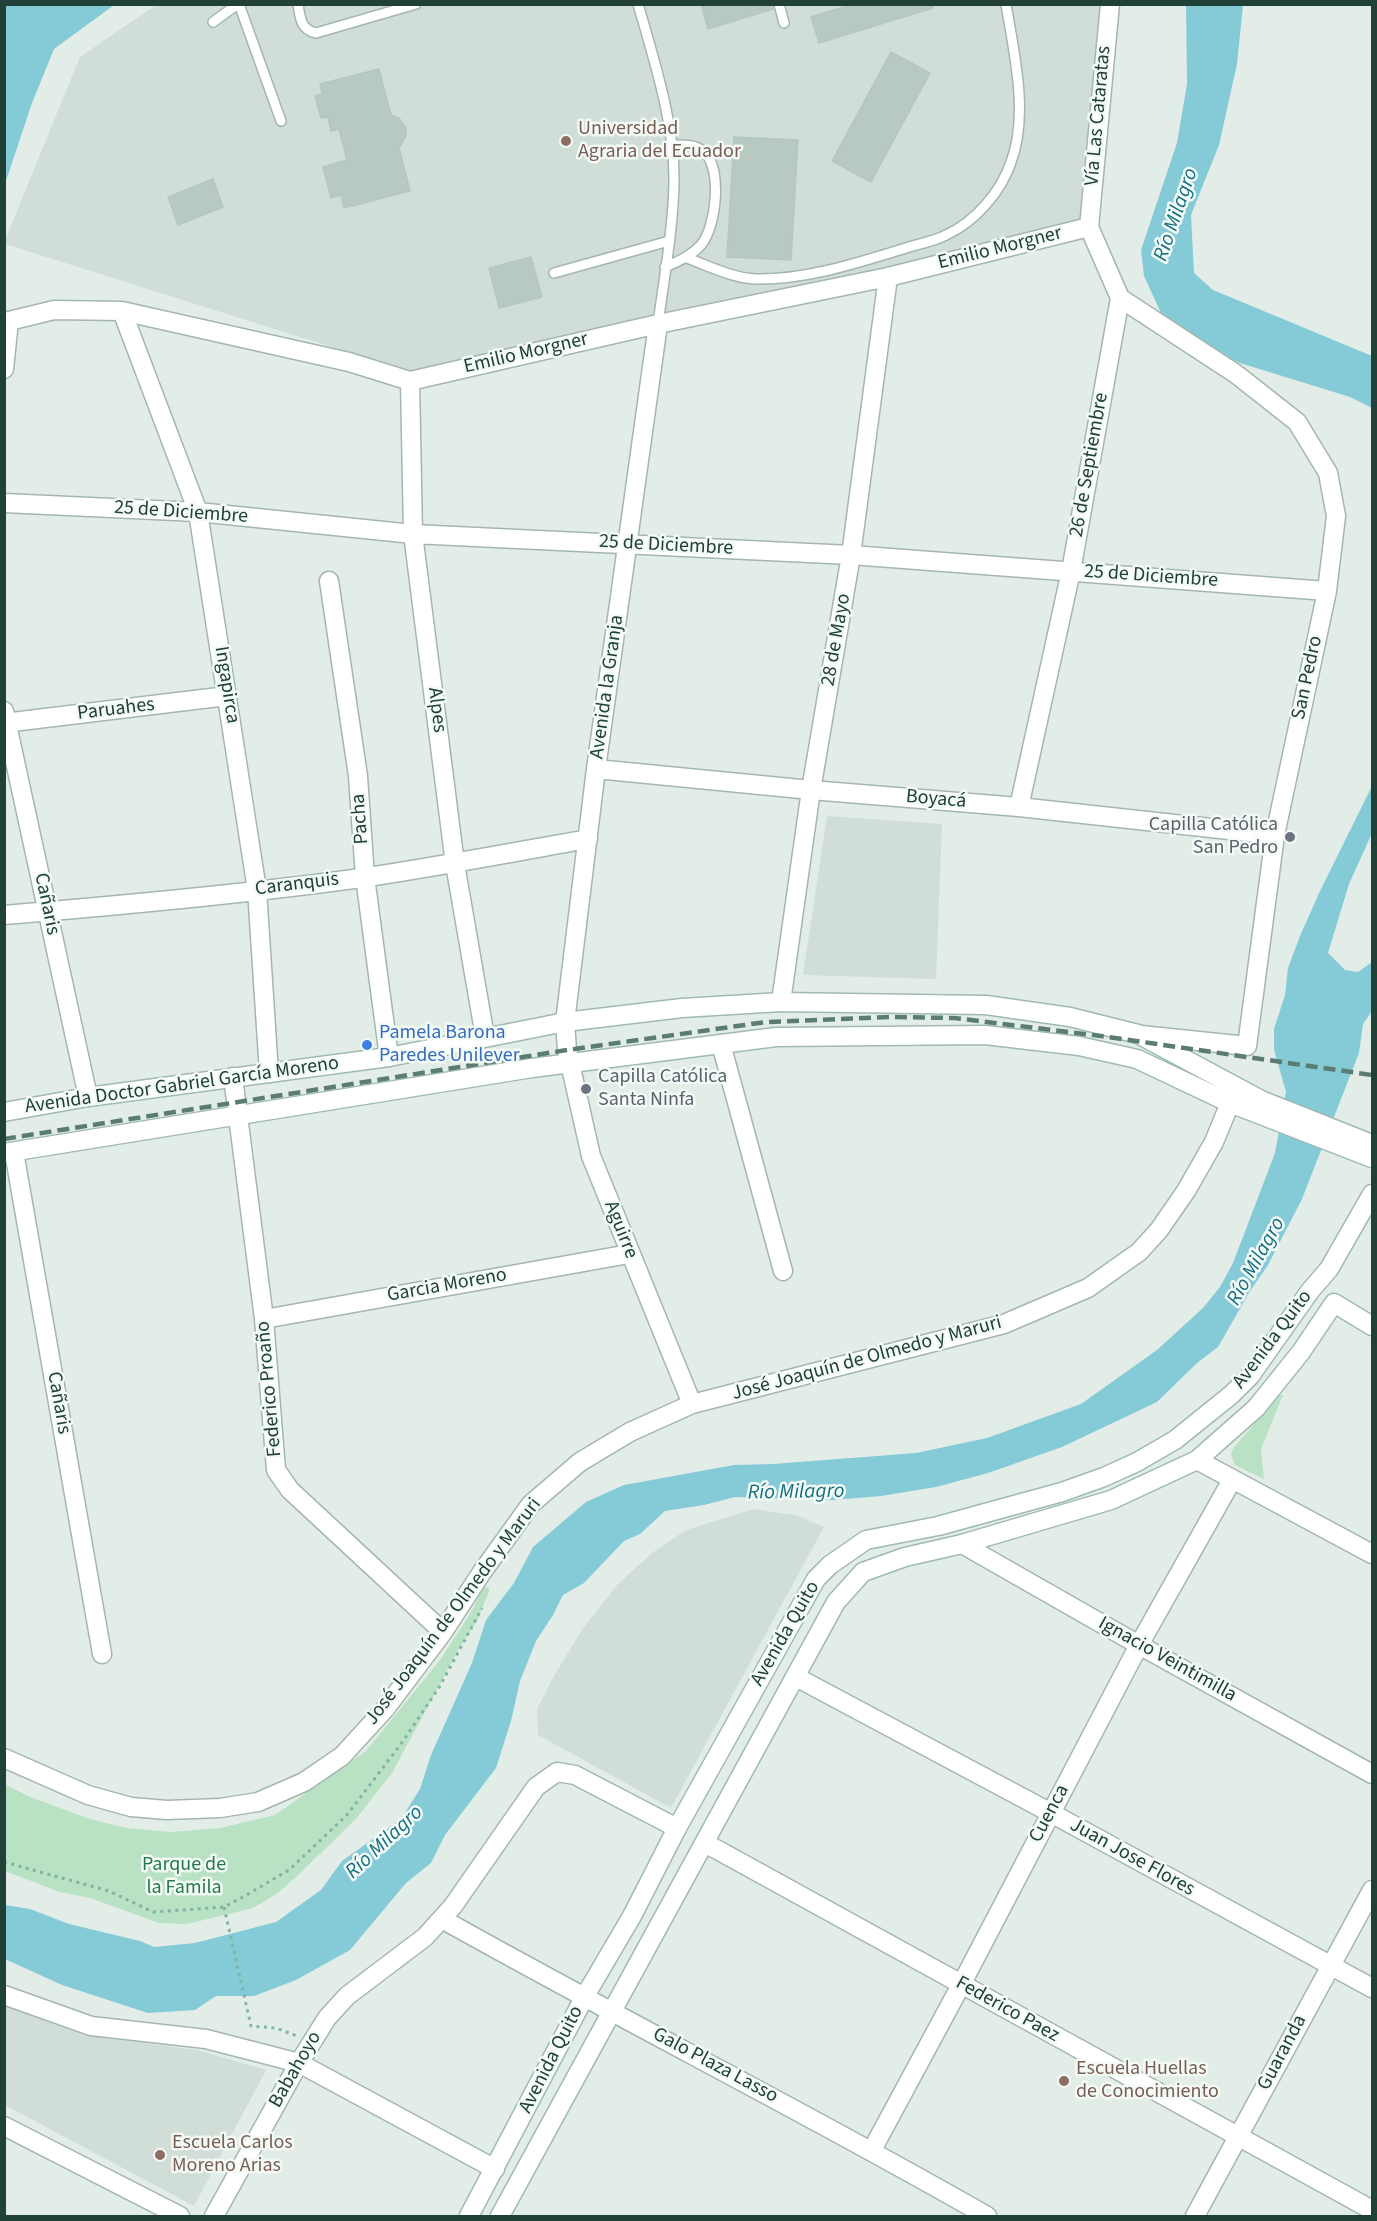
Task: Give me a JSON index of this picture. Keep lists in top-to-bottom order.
{
  "streets": {
    "street": [
      "Vía Las Cataratas",
      "Emilio Morgner",
      "26 de Septiembre",
      "25 de Diciembre",
      "28 de Mayo",
      "San Pedro",
      "Ingapirca",
      "Avenida la Granja",
      "Paruahes",
      "Alpes",
      "Boyacá",
      "Pacha",
      "Caranquis",
      "Cañaris",
      "Avenida Doctor Gabriel García Moreno",
      "Aguirre",
      "Garcia Moreno",
      "Avenida Quito",
      "José Joaquín de Olmedo y Maruri",
      "Federico Proaño",
      "Ignacio Veintimilla",
      "Cuenca",
      "Juan Jose Flores",
      "Federico Paez",
      "Guaranda",
      "Galo Plaza Lasso",
      "Babahoyo"
    ]
  },
  "crossings": [
    ["Vía Las Cataratas", "Emilio Morgner"],
    ["Emilio Morgner", "28 de Mayo"],
    ["Emilio Morgner", "Avenida la Granja"],
    ["Emilio Morgner", "Alpes"],
    ["26 de Septiembre", "25 de Diciembre"],
    ["26 de Septiembre", "San Pedro"],
    ["26 de Septiembre", "Boyacá"],
    ["25 de Diciembre", "28 de Mayo"],
    ["25 de Diciembre", "San Pedro"],
    ["25 de Diciembre", "Ingapirca"],
    ["25 de Diciembre", "Avenida la Granja"],
    ["25 de Diciembre", "Alpes"],
    ["28 de Mayo", "Boyacá"],
    ["28 de Mayo", "Avenida Doctor Gabriel García Moreno"],
    ["San Pedro", "Boyacá"],
    ["San Pedro", "Avenida Doctor Gabriel García Moreno"],
    ["Ingapirca", "Paruahes"],
    ["Ingapirca", "Caranquis"],
    ["Ingapirca", "Avenida Doctor Gabriel García Moreno"],
    ["Avenida la Granja", "Boyacá"],
    ["Avenida la Granja", "Caranquis"],
    ["Avenida la Granja", "Avenida Doctor Gabriel García Moreno"],
    ["Avenida la Granja", "Aguirre"],
    ["Paruahes", "Cañaris"],
    ["Alpes", "Caranquis"],
    ["Alpes", "Avenida Doctor Gabriel García Moreno"],
    ["Pacha", "Caranquis"],
    ["Pacha", "Avenida Doctor Gabriel García Moreno"],
    ["Caranquis", "Cañaris"],
    ["Cañaris", "Avenida Doctor Gabriel García Moreno"],
    ["Avenida Doctor Gabriel García Moreno", "Aguirre"],
    ["Avenida Doctor Gabriel García Moreno", "José Joaquín de Olmedo y Maruri"],
    ["Avenida Doctor Gabriel García Moreno", "Federico Proaño"],
    ["Aguirre", "Garcia Moreno"],
    ["Aguirre", "José Joaquín de Olmedo y Maruri"],
    ["Garcia Moreno", "Federico Proaño"],
    ["Avenida Quito", "Ignacio Veintimilla"],
    ["Avenida Quito", "Juan Jose Flores"],
    ["Avenida Quito", "Federico Paez"],
    ["Avenida Quito", "Galo Plaza Lasso"],
    ["Avenida Quito", "Babahoyo"],
    ["José Joaquín de Olmedo y Maruri", "Federico Proaño"],
    ["Ignacio Veintimilla", "Cuenca"],
    ["Cuenca", "Juan Jose Flores"],
    ["Cuenca", "Federico Paez"],
    ["Cuenca", "Galo Plaza Lasso"],
    ["Juan Jose Flores", "Guaranda"],
    ["Federico Paez", "Guaranda"],
    ["Galo Plaza Lasso", "Babahoyo"]
  ],
  "water": ["Río Milagro"],
  "parks": ["Parque de la Famila"],
  "places": [
    "Universidad Agraria del Ecuador",
    "Capilla Católica San Pedro",
    "Pamela Barona Paredes Unilever",
    "Capilla Católica Santa Ninfa",
    "Escuela Huellas de Conocimiento",
    "Escuela Carlos Moreno Arias"
  ]
}
